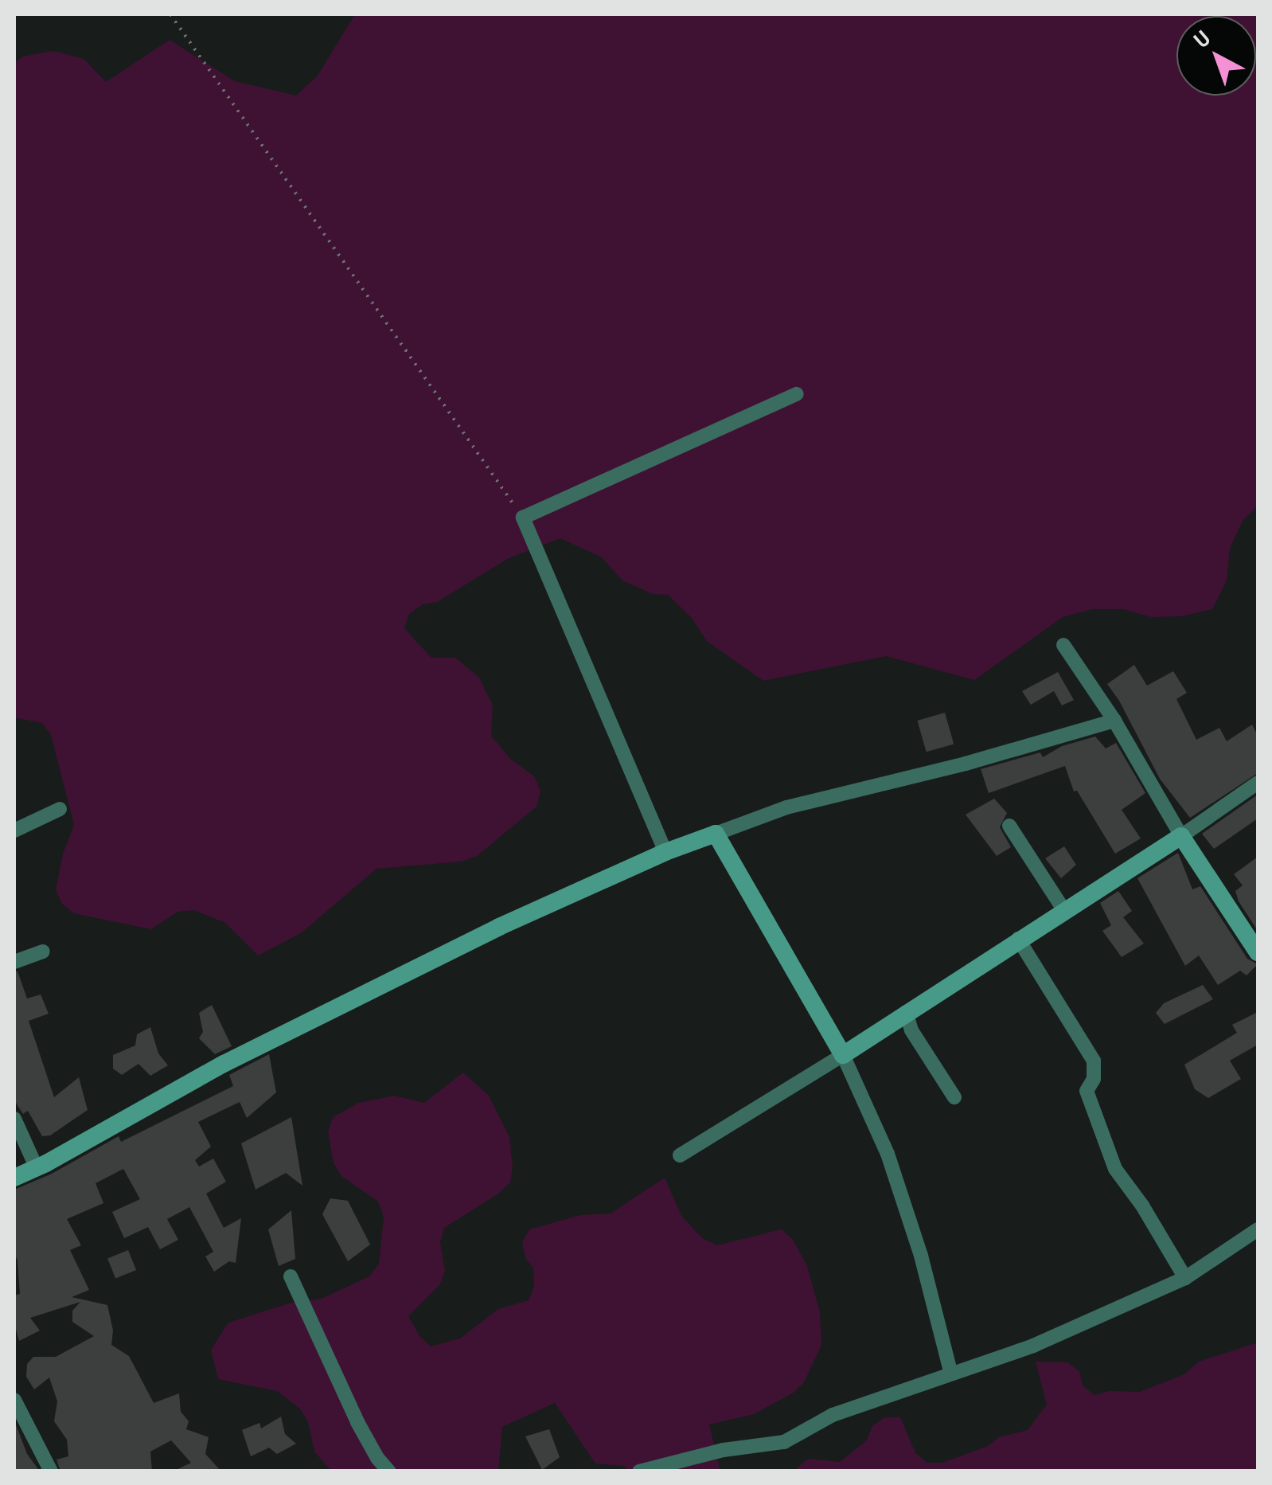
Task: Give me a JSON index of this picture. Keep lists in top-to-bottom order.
{
  "north": "top left"
}
